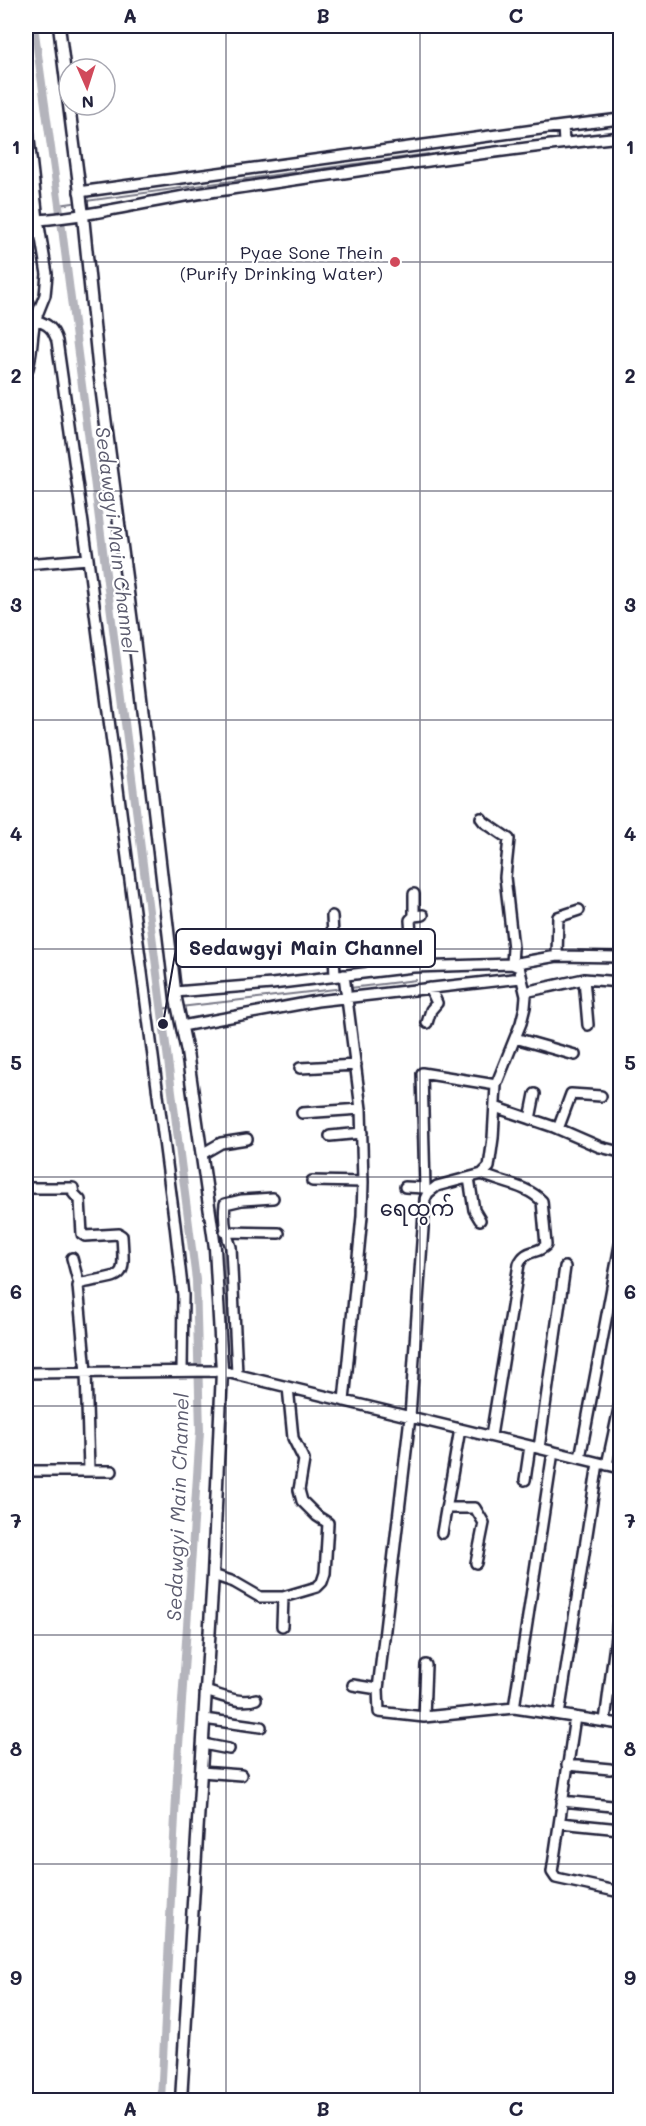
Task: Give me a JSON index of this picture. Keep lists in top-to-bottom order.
{
  "districts": ["ရေထွက်"],
  "water": ["Sedawgyi Main Channel"],
  "places": ["Pyae Sone Thein (Purify Drinking Water)", "Sedawgyi Main Channel"],
  "north": "bottom",
  "grid": {
    "columns": ["A", "B", "C"],
    "rows": [
      "1",
      "2",
      "3",
      "4",
      "5",
      "6",
      "7",
      "8",
      "9"
    ]
  }
}
